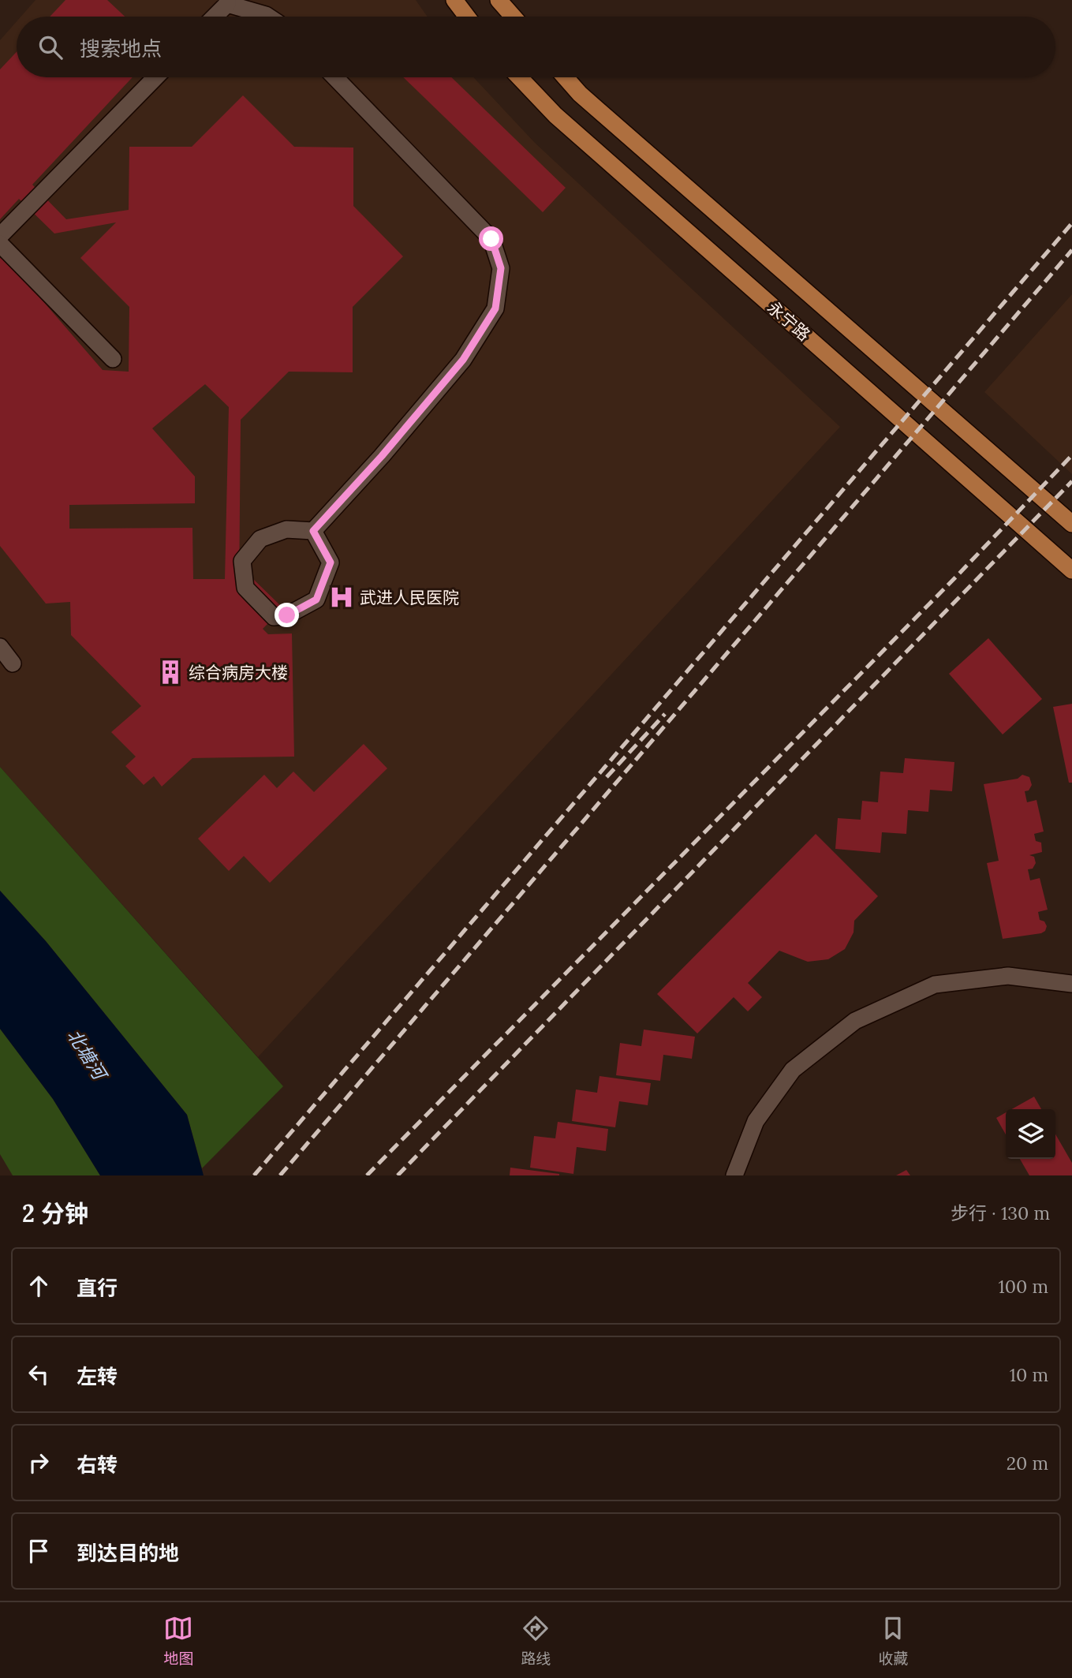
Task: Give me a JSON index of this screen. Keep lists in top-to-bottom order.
{
  "streets": {
    "main road": ["永宁路"]
  },
  "water": ["北塘河"],
  "places": {
    "hospital": ["武进人民医院"],
    "building": ["综合病房大楼"]
  },
  "page": {
    "search": "搜索地点",
    "heading": ["2 分钟", "步行 · 130 m"],
    "list": [
      ["直行", "100 m"],
      ["左转", "10 m"],
      ["右转", "20 m"],
      "到达目的地"
    ],
    "nav": ["地图", "路线", "收藏"]
  }
}
